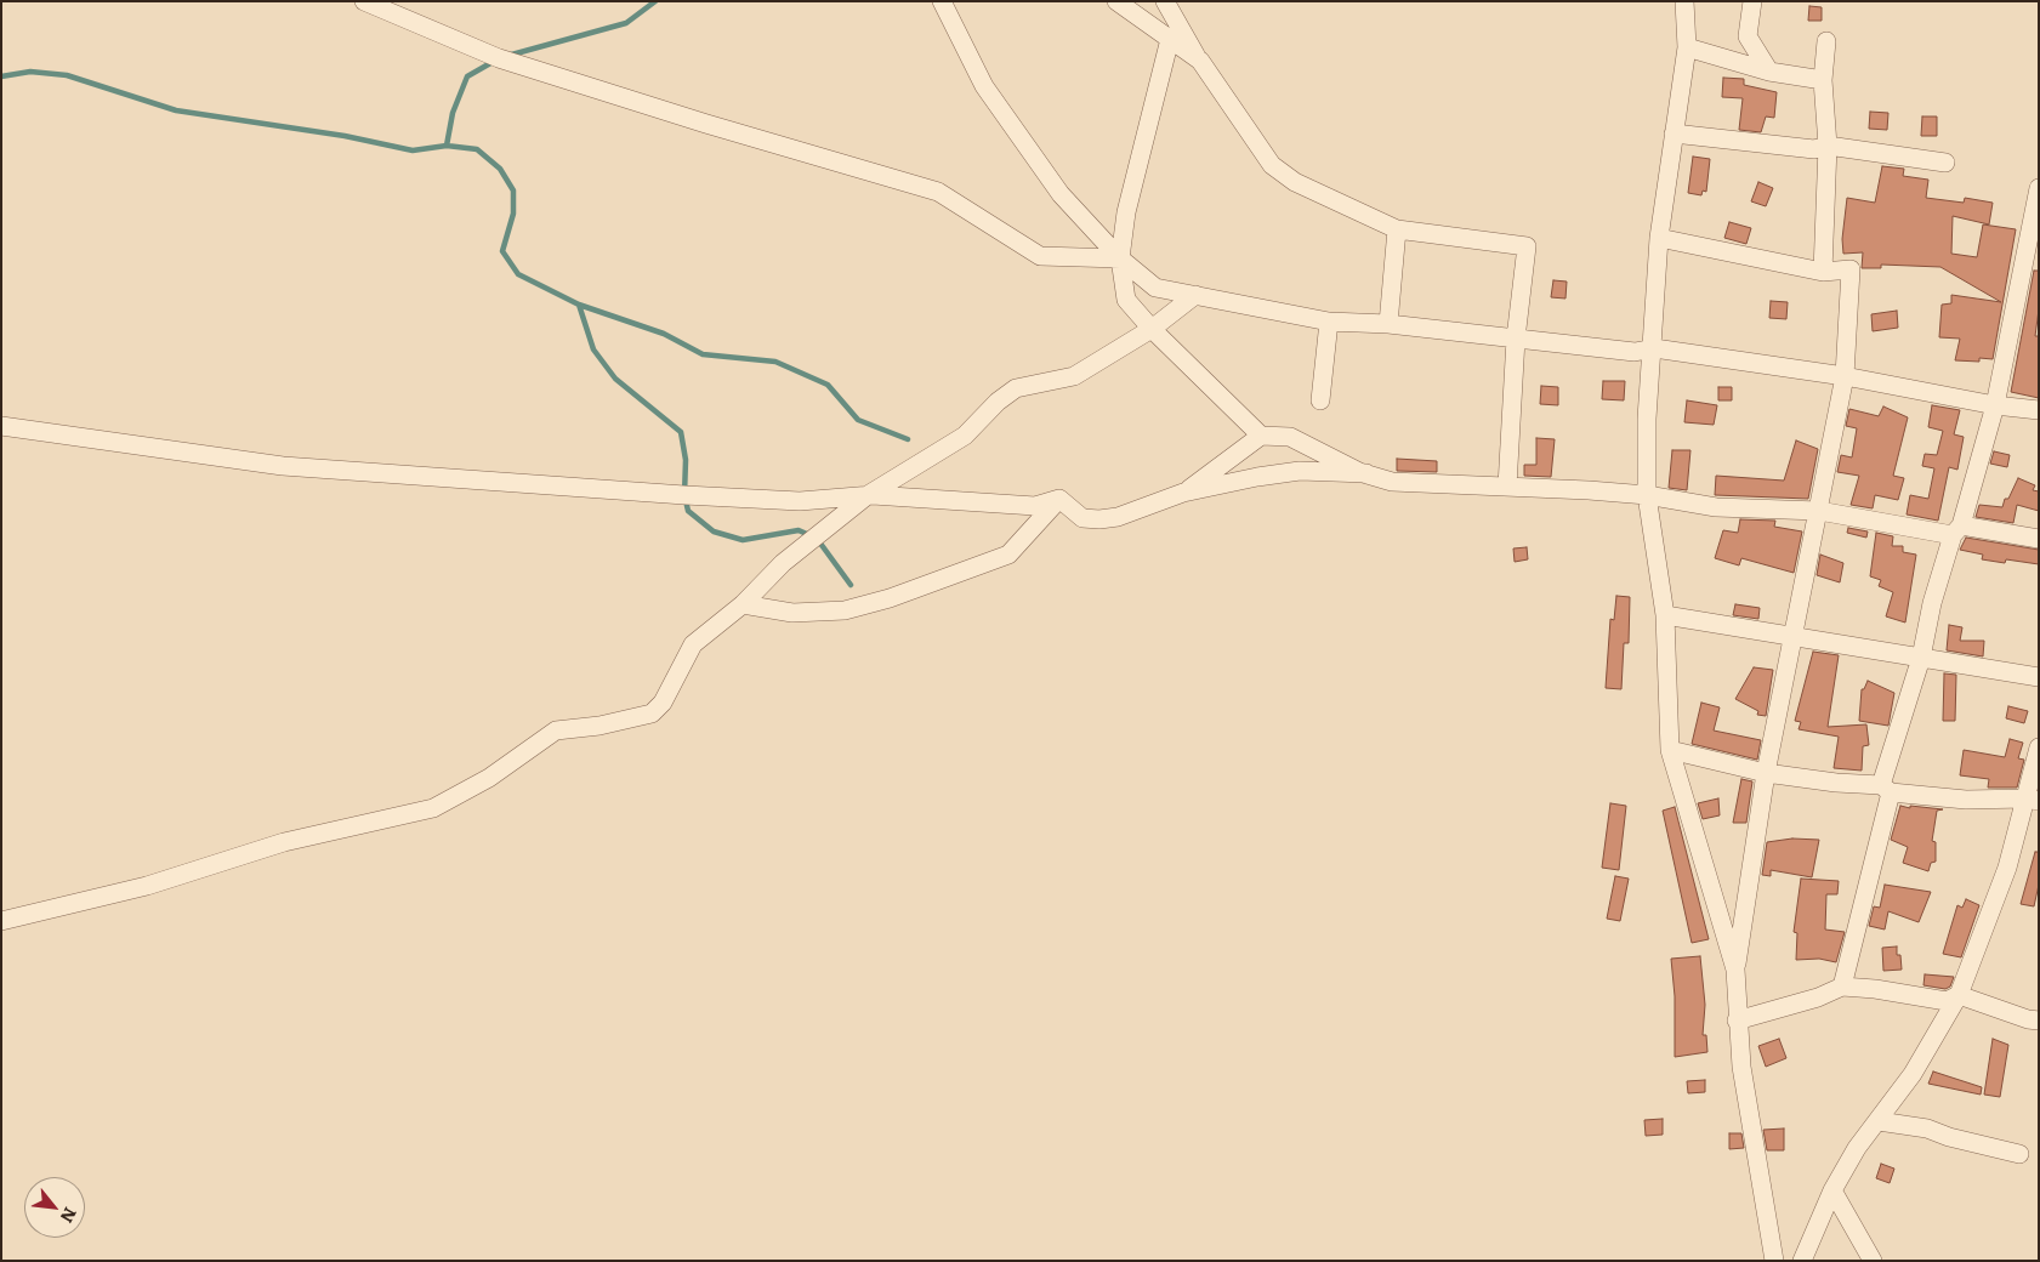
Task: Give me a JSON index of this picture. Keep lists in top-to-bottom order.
{
  "north": "bottom right"
}
